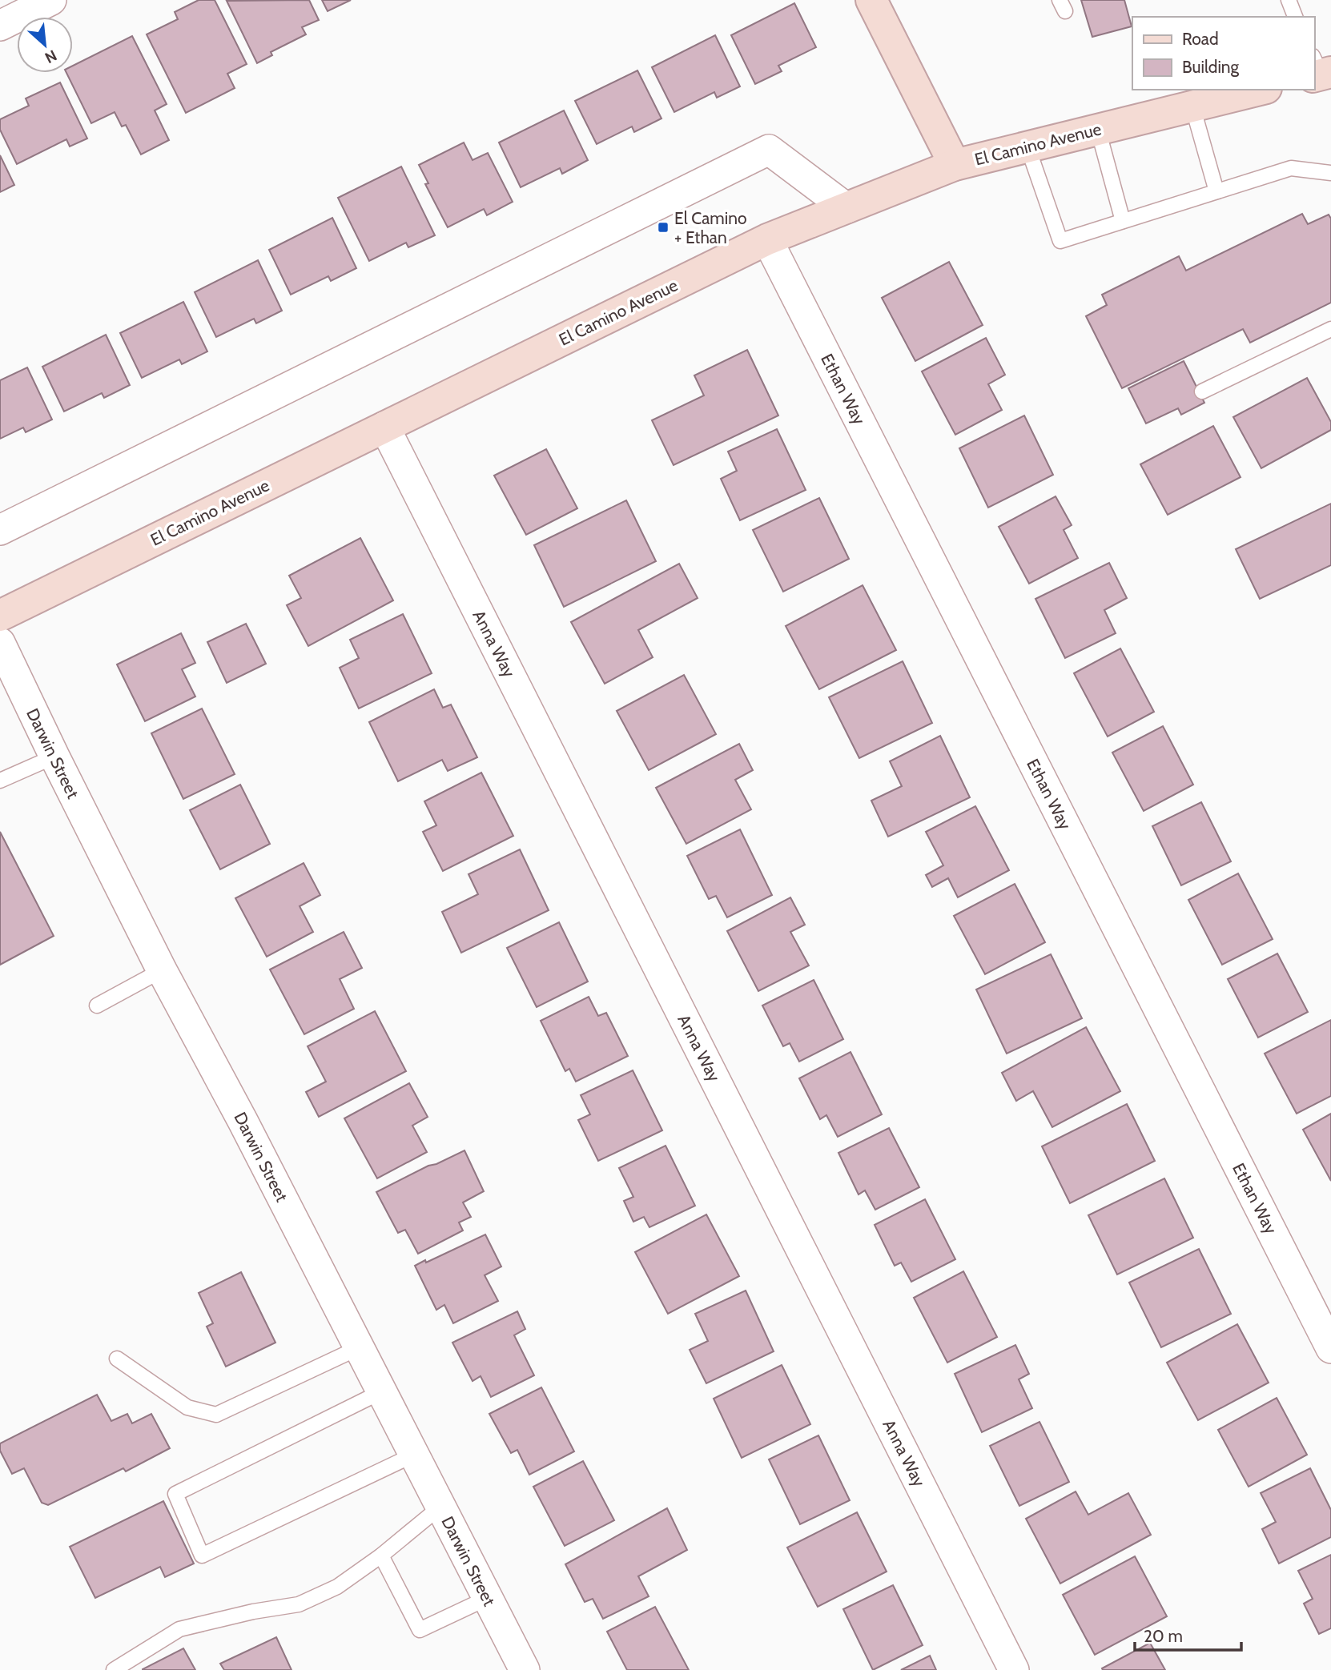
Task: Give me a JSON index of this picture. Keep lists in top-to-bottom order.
{
  "streets": {
    "main road": ["El Camino Avenue"],
    "street": ["Ethan Way", "Anna Way", "Darwin Street"]
  },
  "crossings": [
    ["El Camino Avenue", "Ethan Way"],
    ["El Camino Avenue", "Anna Way"]
  ],
  "places": {
    "transit": ["El Camino + Ethan"]
  },
  "legend": ["Road", "Building"],
  "scale_bar": "20 m",
  "north": "bottom right"
}
